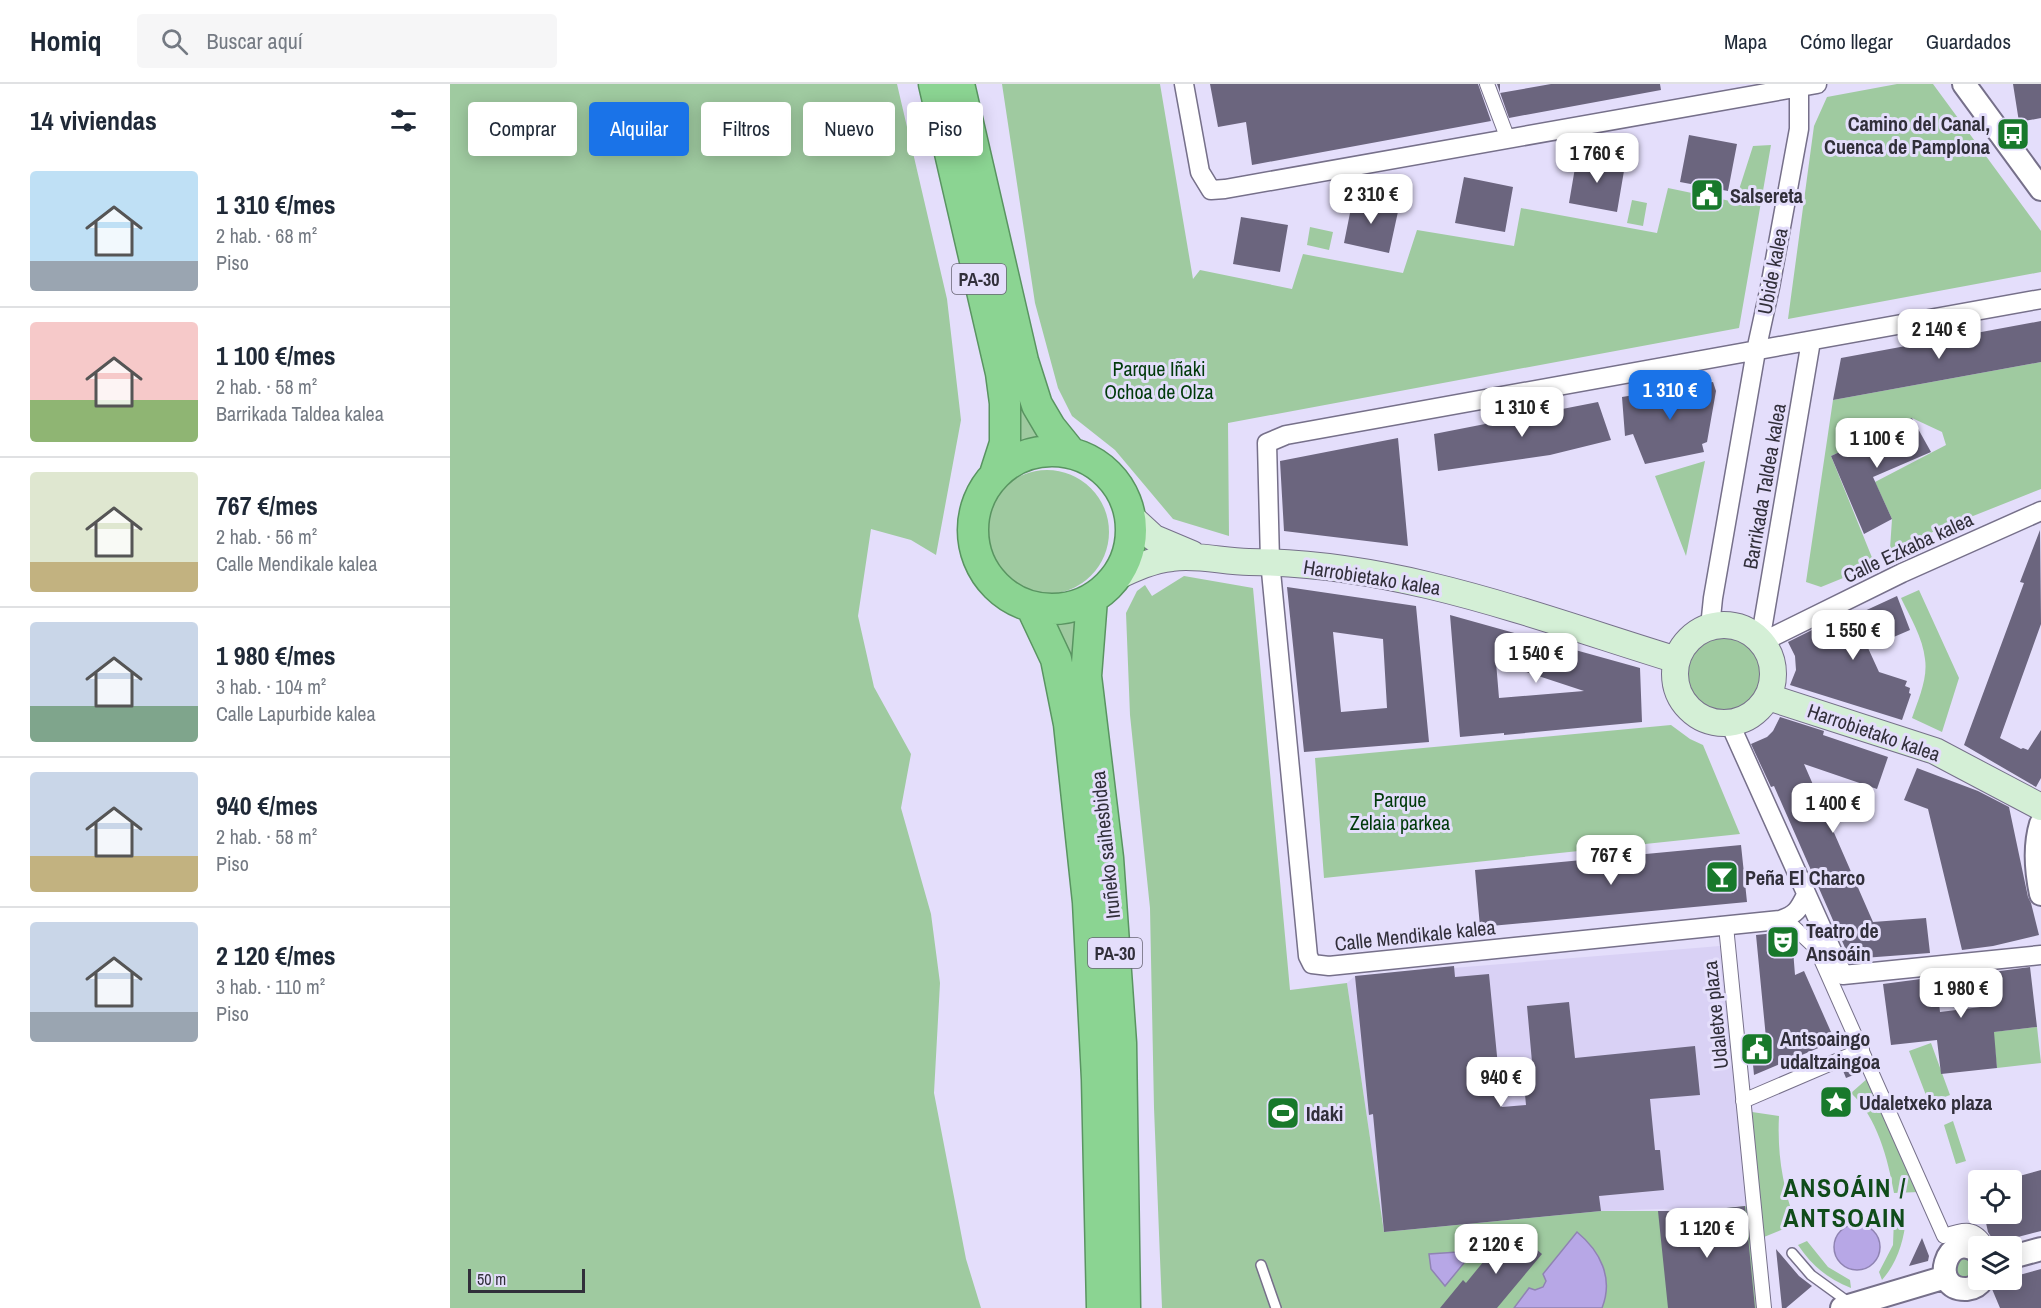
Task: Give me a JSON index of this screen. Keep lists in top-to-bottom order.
{
  "streets": {
    "highway": ["PA-30", "Iruñeko saihesbidea"],
    "main road": ["Harrobietako kalea"],
    "street": [
      "Ubide kalea",
      "Barrikada Taldea kalea",
      "Calle Ezkaba kalea",
      "Calle Mendikale kalea",
      "Udaletxe plaza"
    ]
  },
  "crossings": [
    ["Ubide kalea", "Barrikada Taldea kalea"],
    ["PA-30", "Harrobietako kalea"],
    ["PA-30", "Iruñeko saihesbidea"],
    ["Barrikada Taldea kalea", "Calle Ezkaba kalea"],
    ["Barrikada Taldea kalea", "Harrobietako kalea"],
    ["Calle Ezkaba kalea", "Harrobietako kalea"],
    ["Harrobietako kalea", "Iruñeko saihesbidea"],
    ["Harrobietako kalea", "Calle Mendikale kalea"],
    ["Calle Mendikale kalea", "Udaletxe plaza"]
  ],
  "districts": ["ANSOÁIN / ANTSOAIN"],
  "parks": ["Parque Iñaki Ochoa de Olza", "Parque Zelaia parkea"],
  "places": {
    "bus stop": ["Camino del Canal, Cuenca de Pamplona"],
    "public building": ["Salsereta", "Antsoaingo udaltzaingoa"],
    "bar": ["Peña El Charco"],
    "theatre": ["Teatro de Ansoáin"],
    "place": ["Udaletxeko plaza"],
    "sports": ["Idaki"]
  },
  "scale_bar": "50 m",
  "page": {
    "header": "Homiq",
    "search": "Buscar aquí",
    "nav": ["Mapa", "Cómo llegar", "Guardados"],
    "heading": "14 viviendas",
    "chip": [
      "Comprar",
      "Alquilar",
      "Filtros",
      "Nuevo",
      "Piso"
    ],
    "price": [
      "1 760 €",
      "2 310 €",
      "2 140 €",
      "1 310 €",
      "1 310 €",
      "1 100 €",
      "1 550 €",
      "1 540 €",
      "1 400 €",
      "767 €",
      "1 980 €",
      "940 €",
      "1 120 €",
      "2 120 €"
    ],
    "list": [
      {
        "name": "1 310 €/mes",
        "note": "2 hab. · 68 m² · Piso"
      },
      {
        "name": "1 100 €/mes",
        "note": "2 hab. · 58 m² · Barrikada Taldea kalea"
      },
      {
        "name": "767 €/mes",
        "note": "2 hab. · 56 m² · Calle Mendikale kalea"
      },
      {
        "name": "1 980 €/mes",
        "note": "3 hab. · 104 m² · Calle Lapurbide kalea"
      },
      {
        "name": "940 €/mes",
        "note": "2 hab. · 58 m² · Piso"
      },
      {
        "name": "2 120 €/mes",
        "note": "3 hab. · 110 m² · Piso"
      }
    ],
    "scale": "50 m"
  }
}
